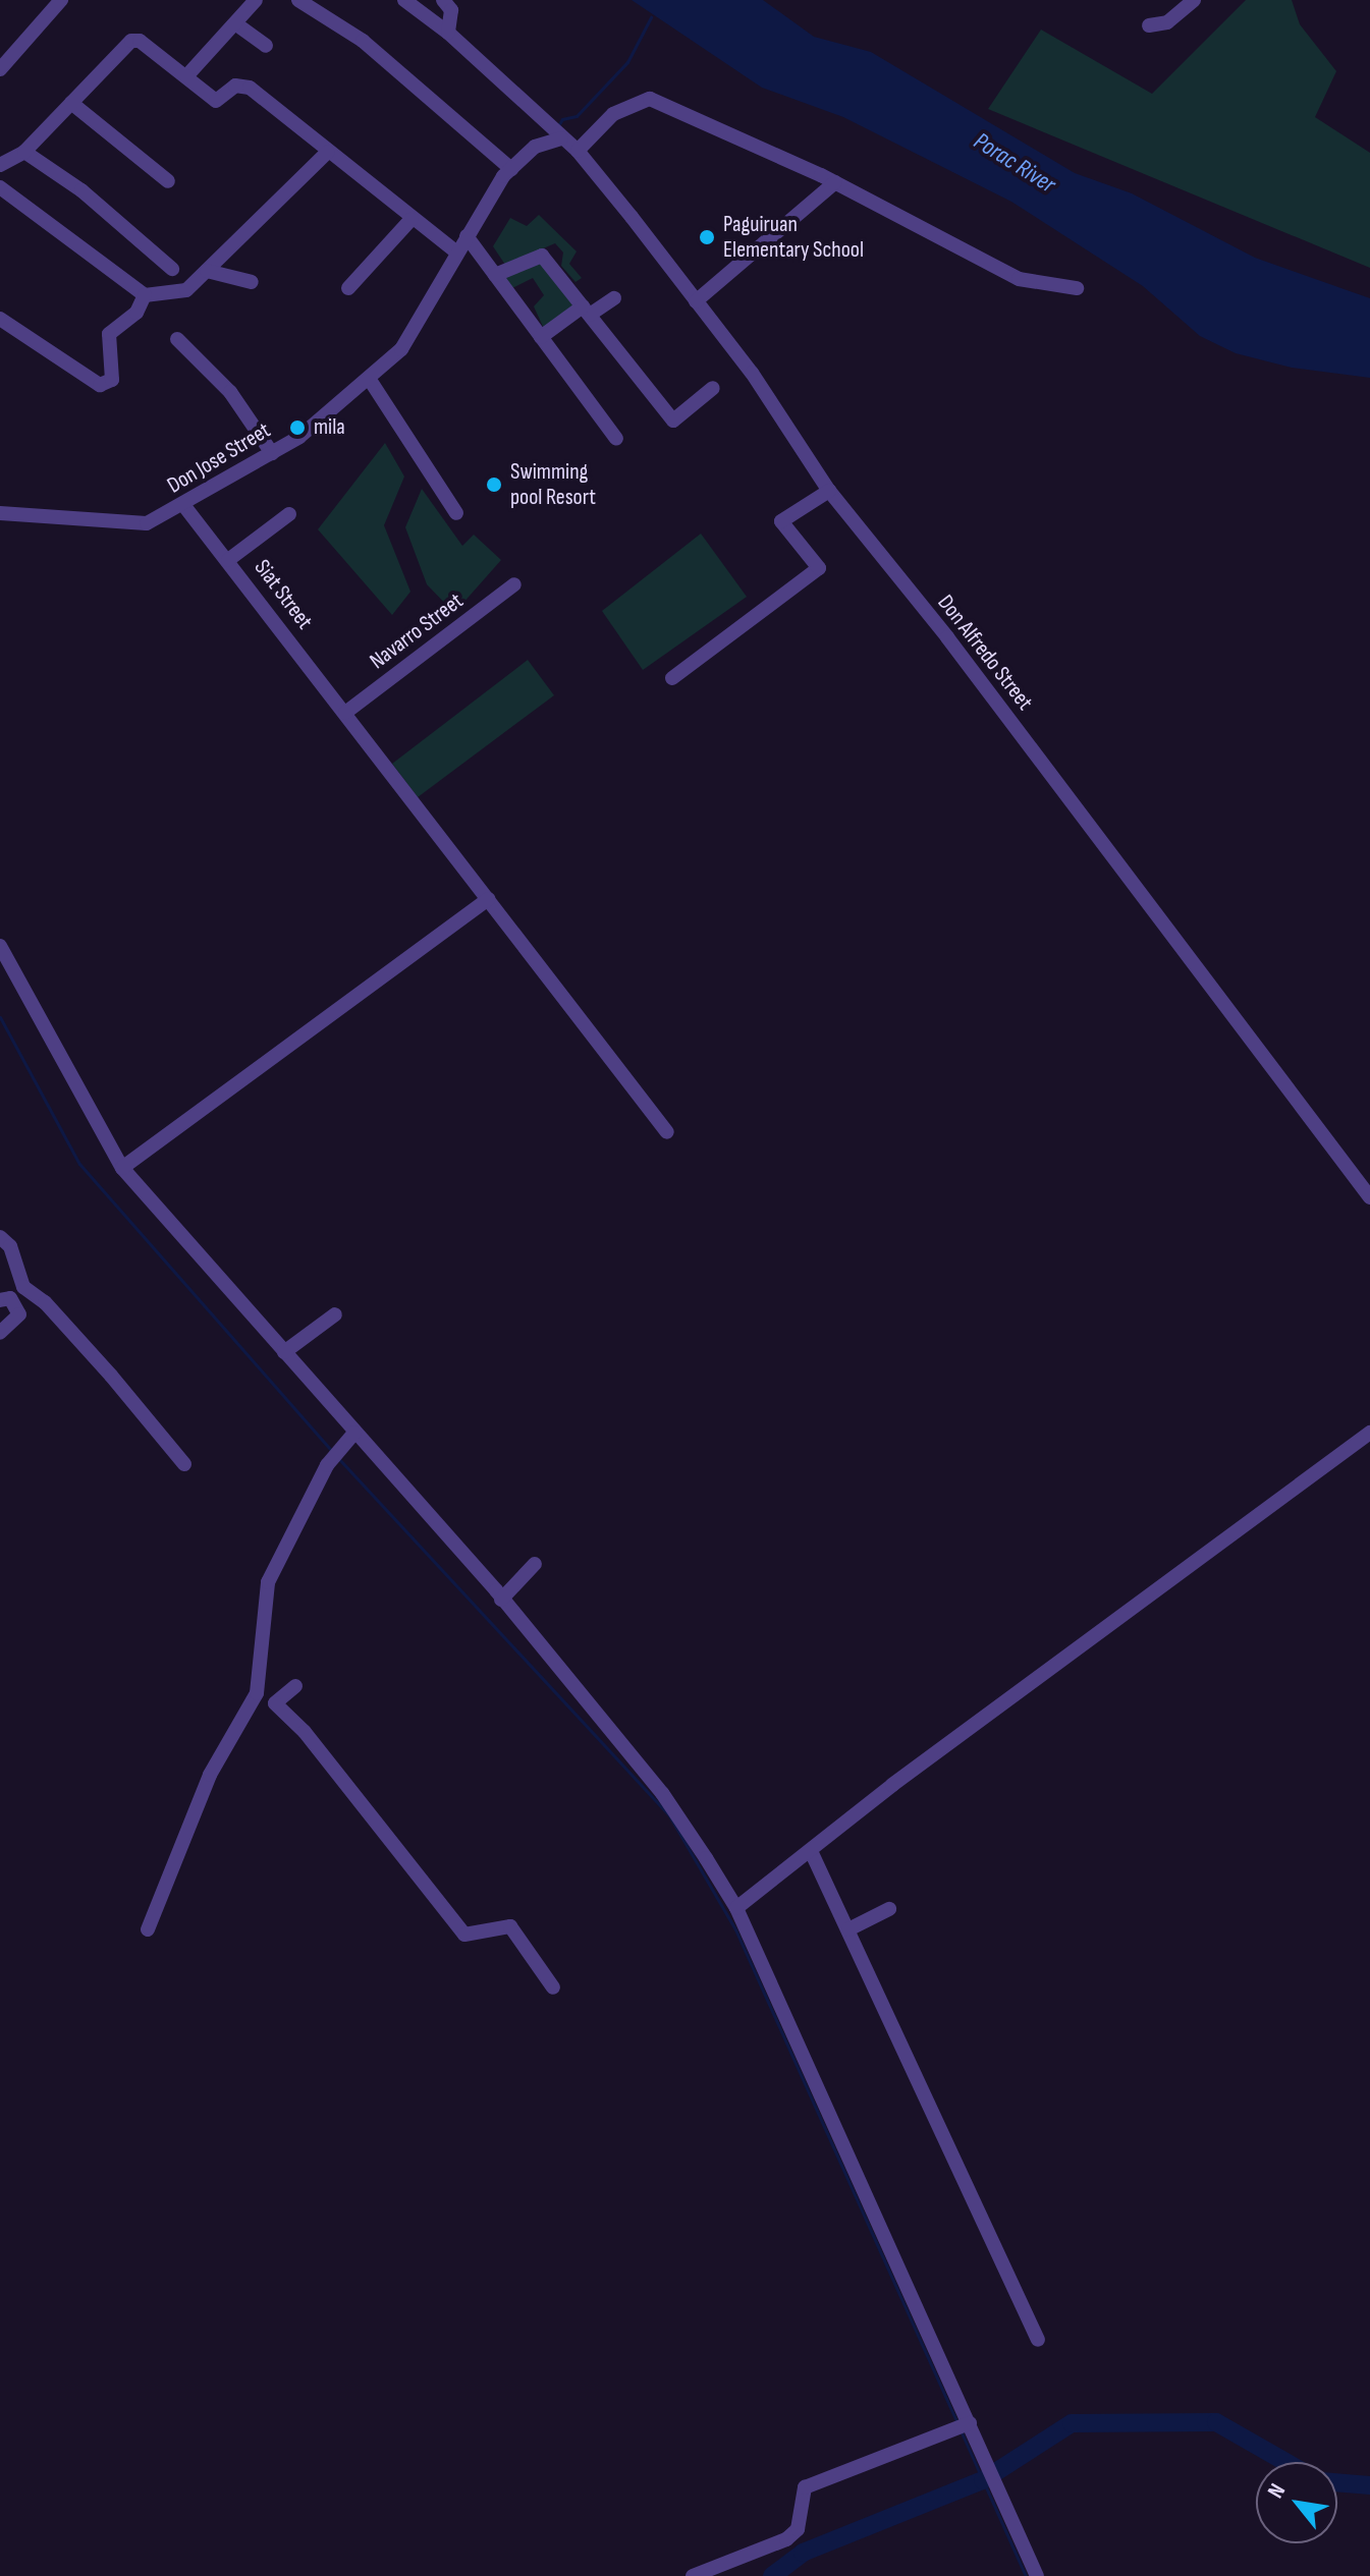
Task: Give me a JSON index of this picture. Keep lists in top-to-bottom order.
{
  "streets": {
    "street": [
      "Don Jose Street",
      "Siat Street",
      "Navarro Street",
      "Don Alfredo Street"
    ]
  },
  "crossings": [
    ["Don Jose Street", "Siat Street"],
    ["Don Jose Street", "Don Alfredo Street"],
    ["Siat Street", "Navarro Street"]
  ],
  "water": ["Porac River"],
  "places": ["Paguiruan Elementary School", "mila", "Swimming pool Resort"],
  "north": "top left"
}
